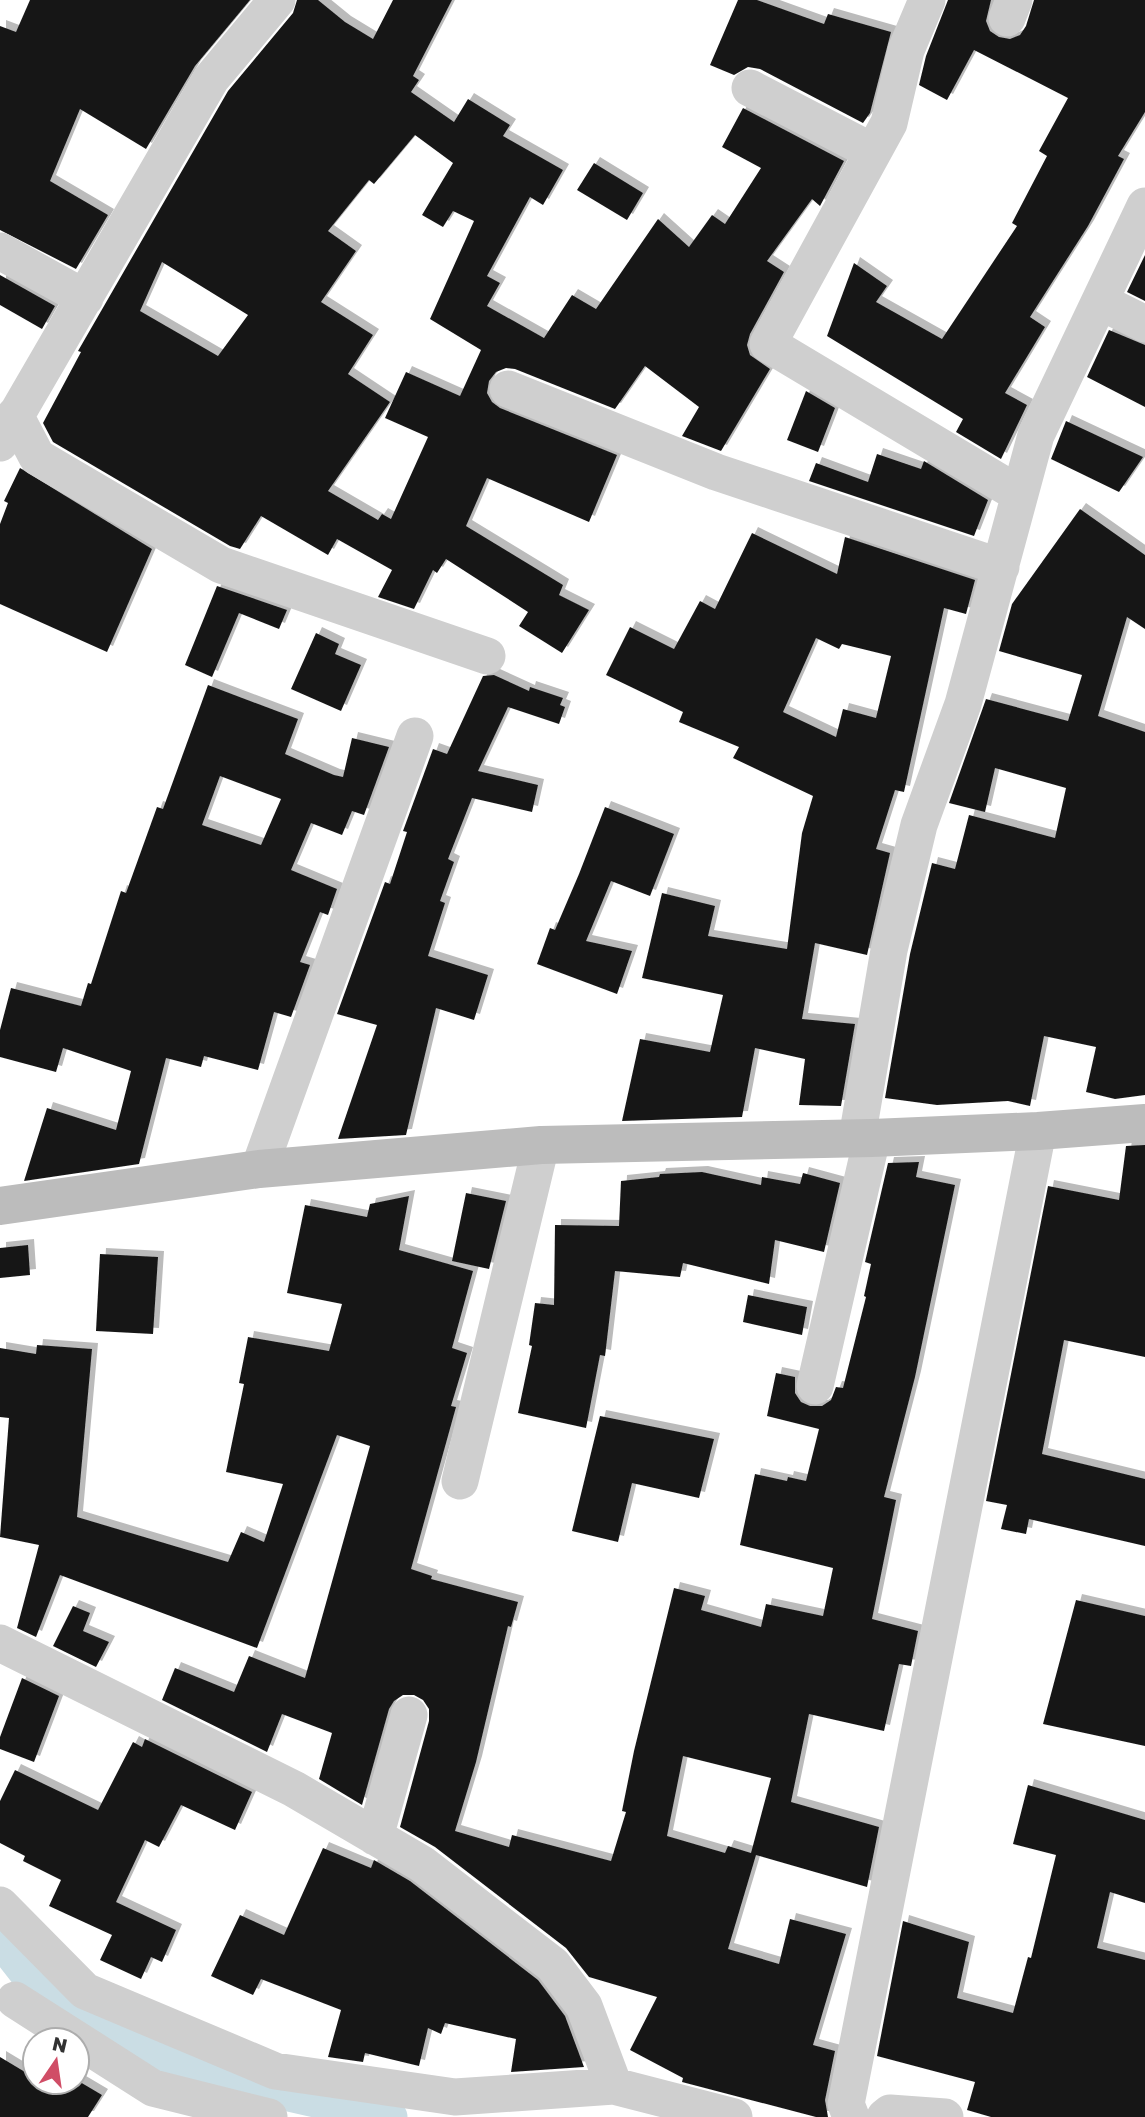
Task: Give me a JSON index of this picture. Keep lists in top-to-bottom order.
{
  "north": "top"
}
